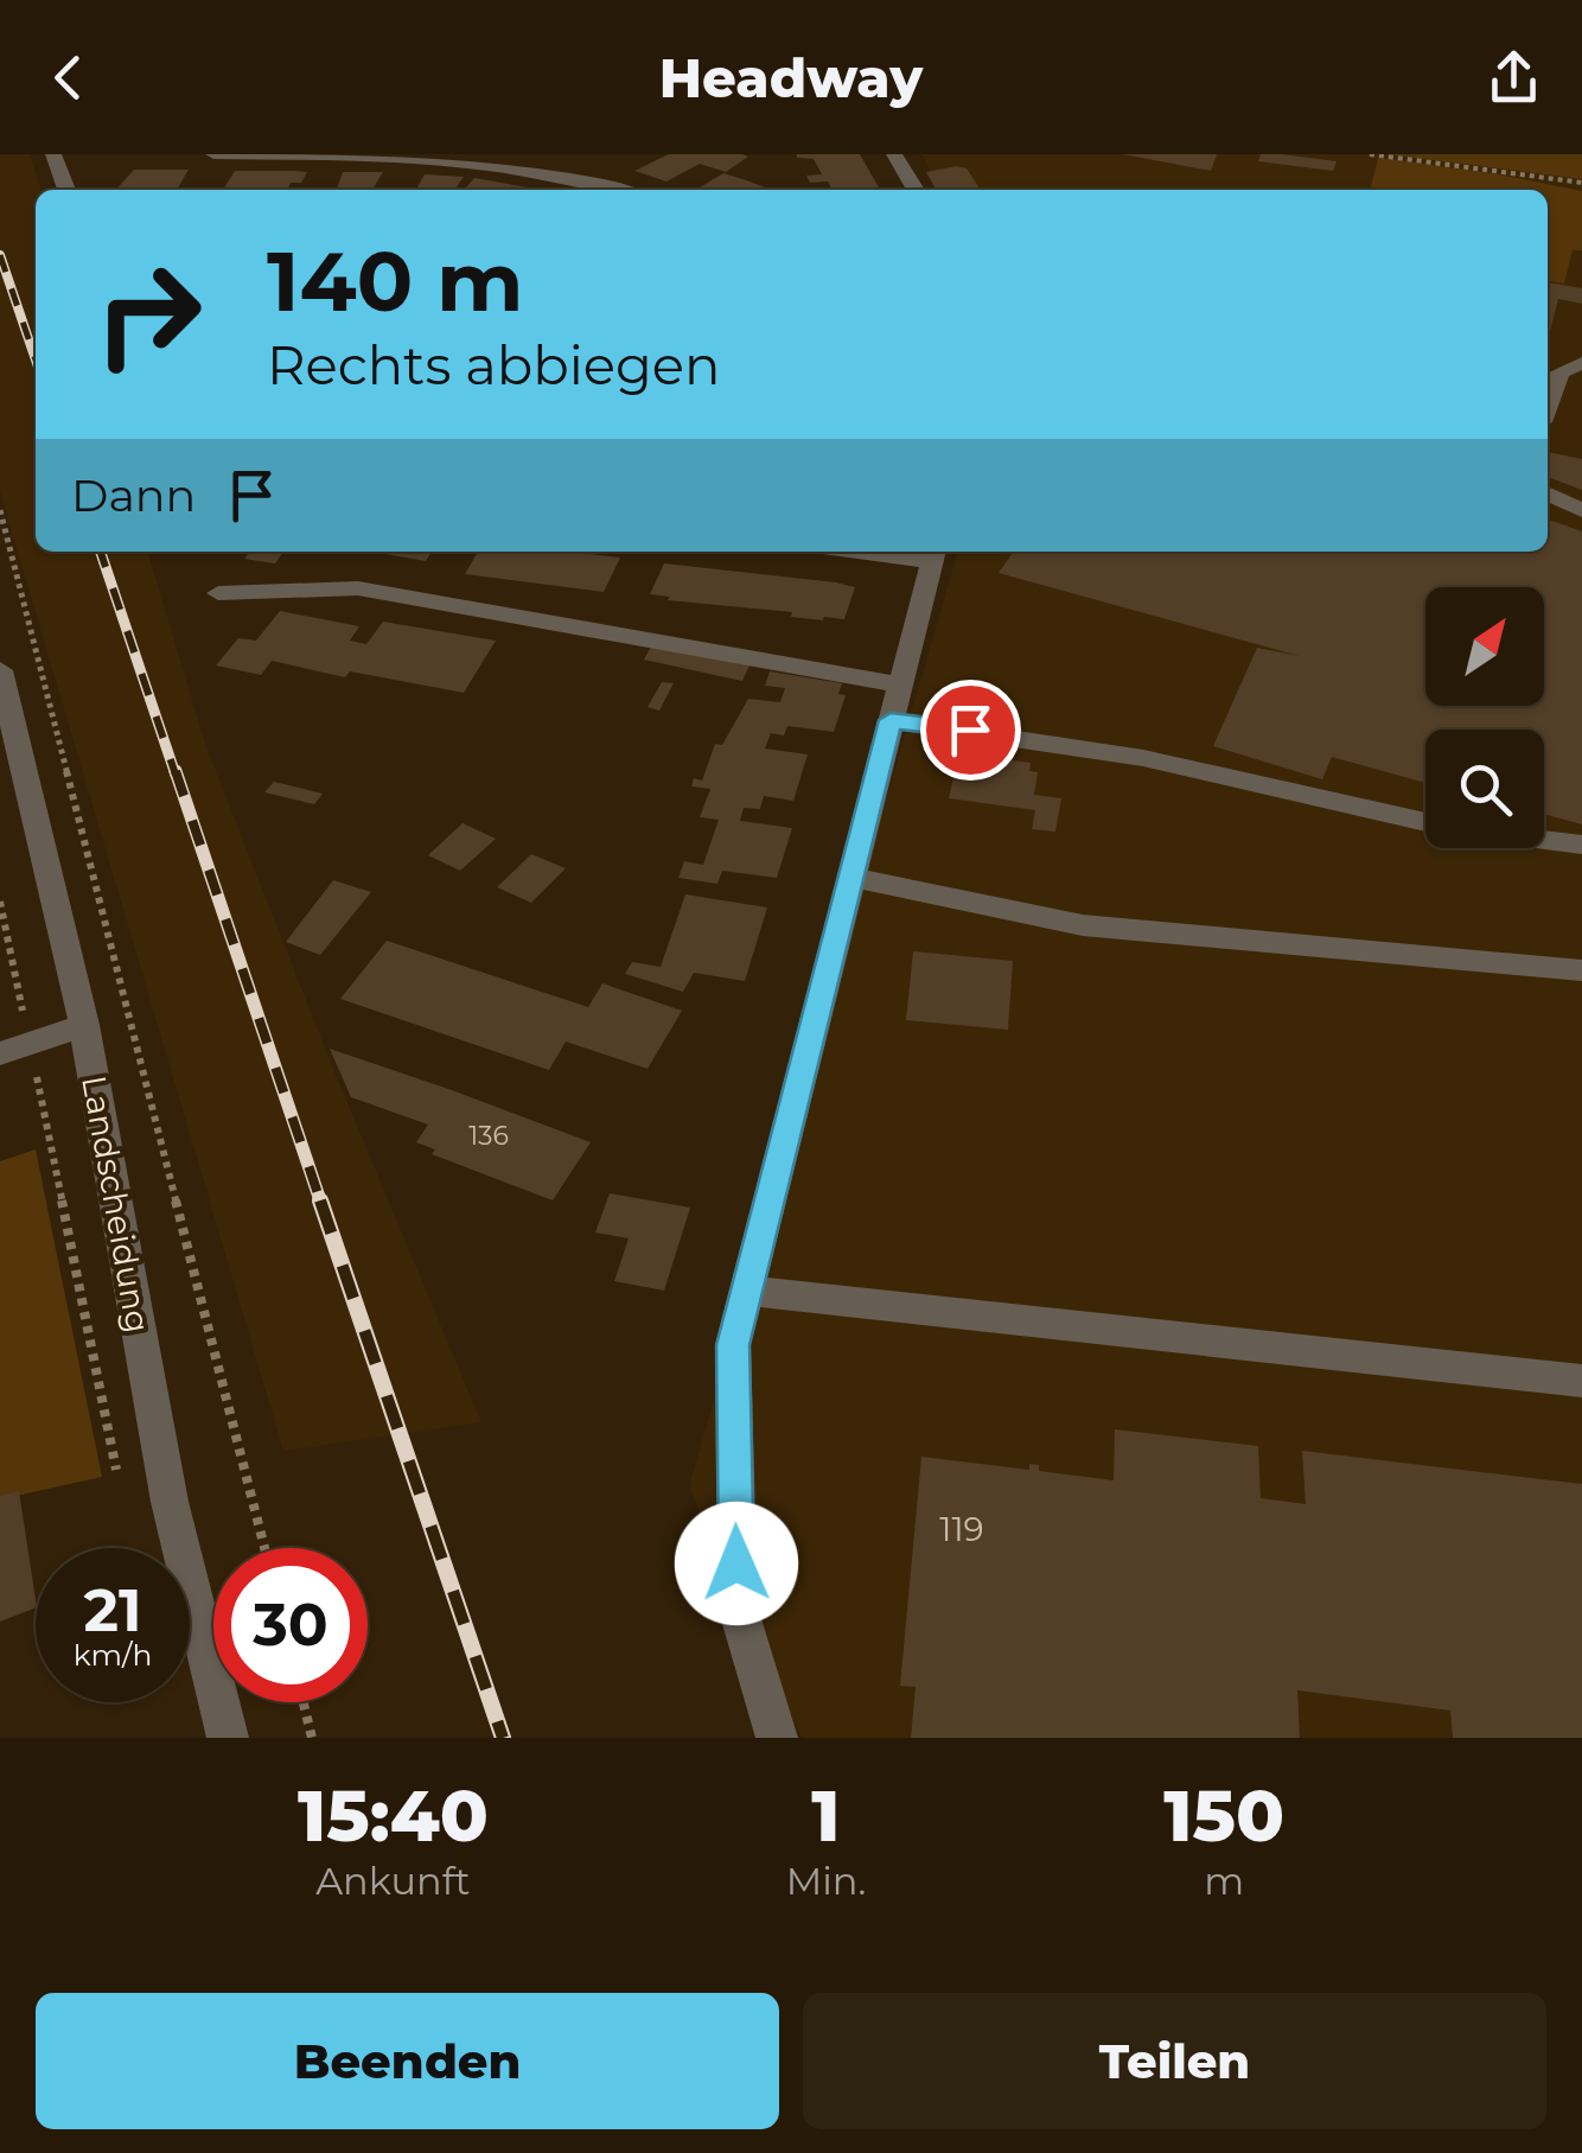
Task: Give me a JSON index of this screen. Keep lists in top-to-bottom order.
{
  "streets": {
    "street": ["Landscheidung"]
  },
  "house_numbers": ["136", "119"],
  "north": "top right",
  "page": {
    "header": "Headway",
    "turn": ["140 m", "Rechts abbiegen"],
    "then": "Dann",
    "speed": "21 km/h",
    "limit": "30",
    "eta": [
      "15:40",
      "Ankunft",
      "1",
      "Min.",
      "150",
      "m"
    ],
    "buttons": ["Beenden", "Teilen"]
  }
}
